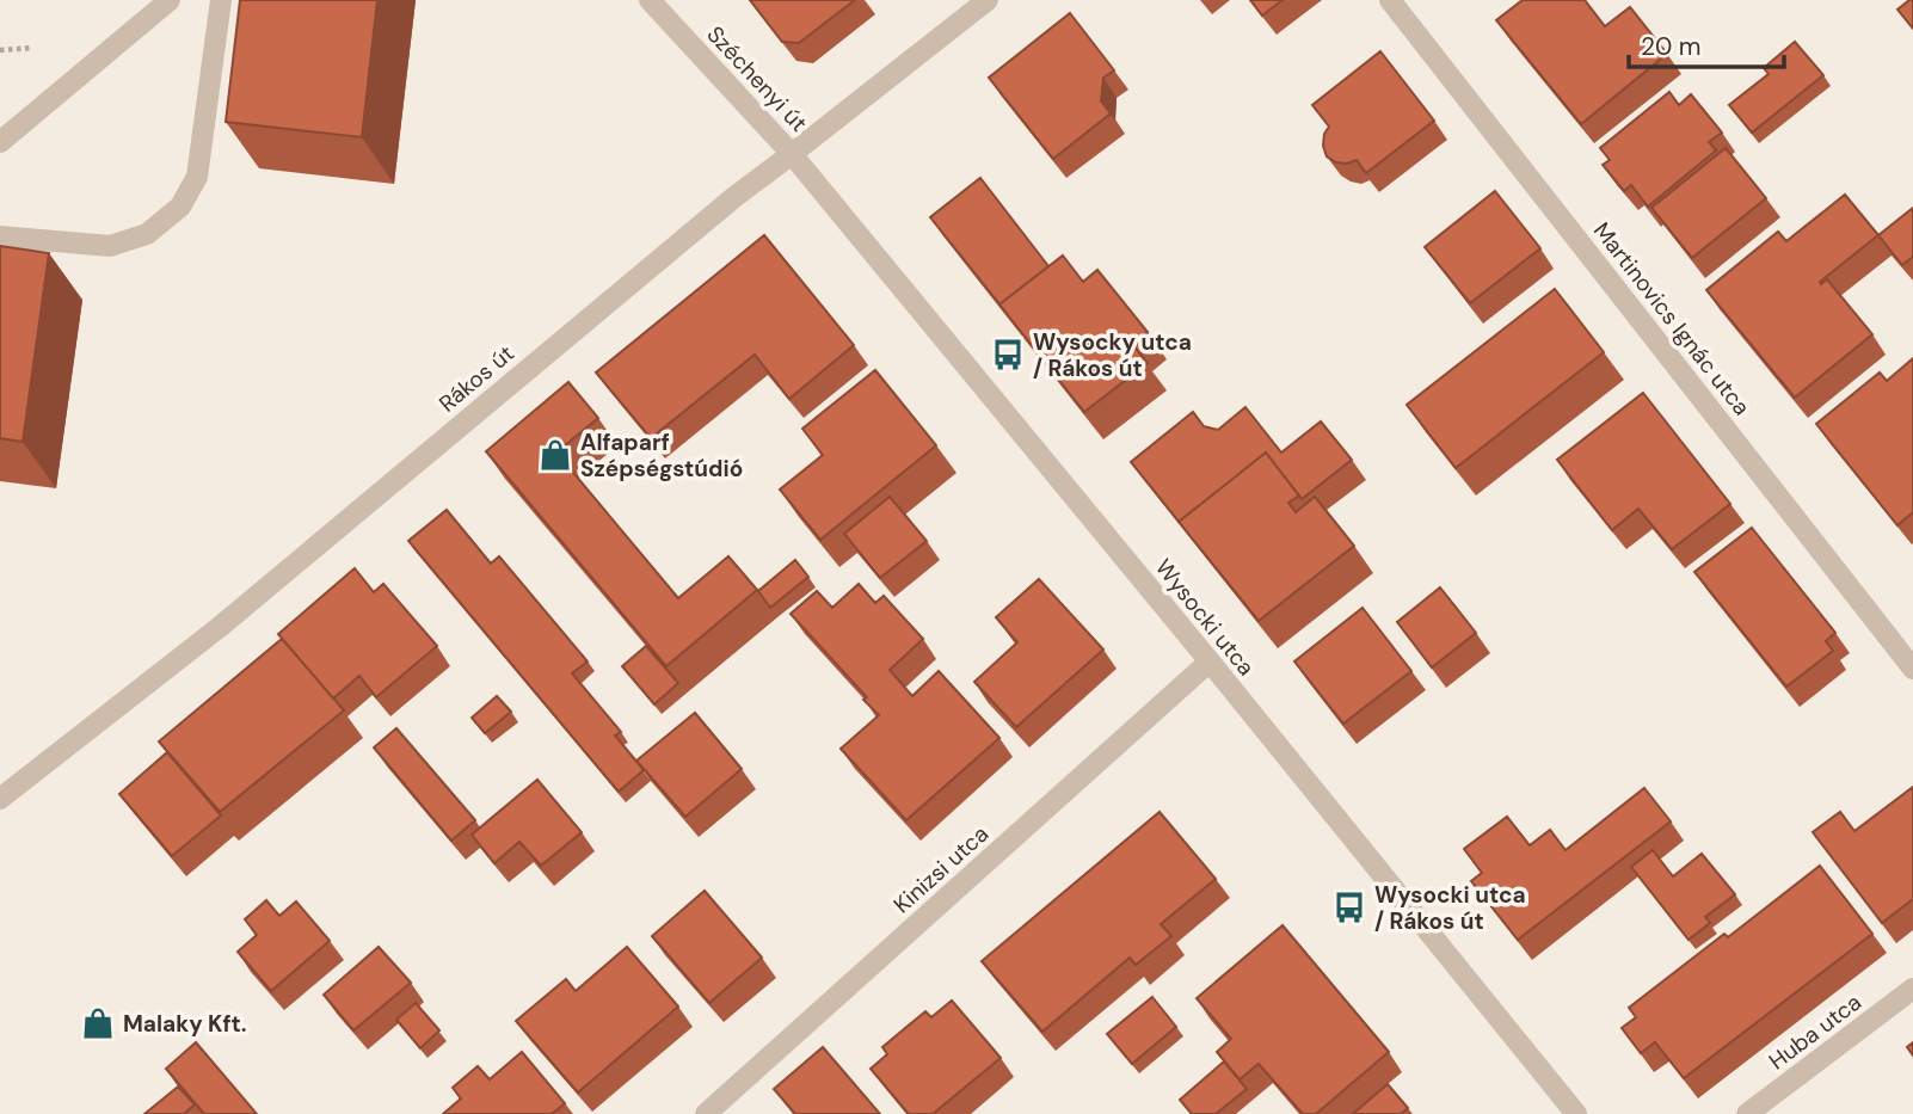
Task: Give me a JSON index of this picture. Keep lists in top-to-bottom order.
{
  "streets": {
    "street": [
      "Széchenyi út",
      "Martinovics Ignác utca",
      "Rákos út",
      "Wysocki utca",
      "Kinizsi utca",
      "Huba utca"
    ]
  },
  "crossings": [
    ["Széchenyi út", "Rákos út"],
    ["Széchenyi út", "Wysocki utca"],
    ["Rákos út", "Wysocki utca"],
    ["Wysocki utca", "Kinizsi utca"]
  ],
  "places": {
    "bus stop": ["Wysocky utca / Rákos út", "Wysocki utca / Rákos út"],
    "shop": ["Alfaparf Szépségstúdió", "Malaky Kft."]
  },
  "scale_bar": "20 m"
}
